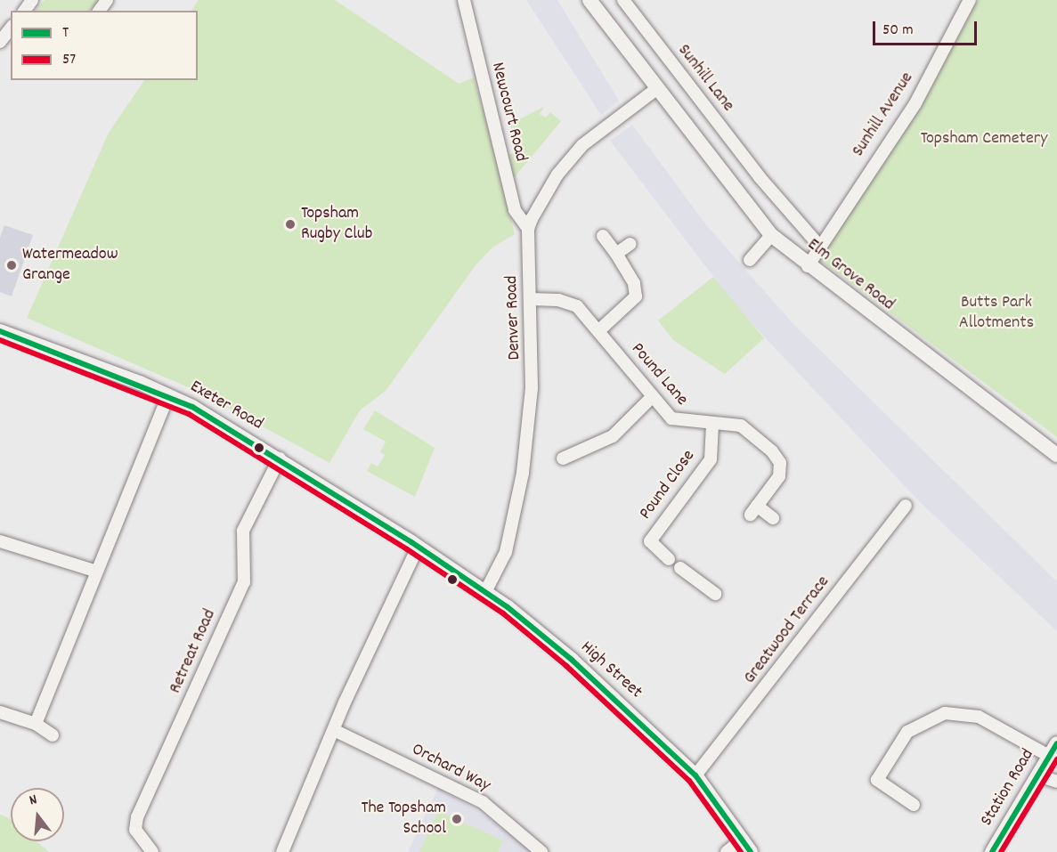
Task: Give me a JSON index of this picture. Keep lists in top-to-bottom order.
{
  "streets": {
    "street": [
      "Sunhill Lane",
      "Newcourt Road",
      "Sunhill Avenue",
      "Elm Grove Road",
      "Denver Road",
      "Pound Lane",
      "Exeter Road",
      "Pound Close",
      "Greatwood Terrace",
      "Retreat Road",
      "High Street",
      "Orchard Way",
      "Station Road"
    ]
  },
  "crossings": [
    ["Sunhill Lane", "Sunhill Avenue"],
    ["Newcourt Road", "Denver Road"],
    ["Sunhill Avenue", "Elm Grove Road"],
    ["Denver Road", "Pound Lane"],
    ["Denver Road", "High Street"],
    ["Pound Lane", "Pound Close"],
    ["Exeter Road", "Retreat Road"],
    ["Exeter Road", "High Street"],
    ["Greatwood Terrace", "High Street"]
  ],
  "parks": ["Topsham Cemetery", "Butts Park Allotments"],
  "places": ["Topsham Rugby Club", "Watermeadow Grange", "The Topsham School"],
  "lines": ["transit line T", "transit line 57"],
  "legend": ["T", "57"],
  "scale_bar": "50 m",
  "north": "top"
}
